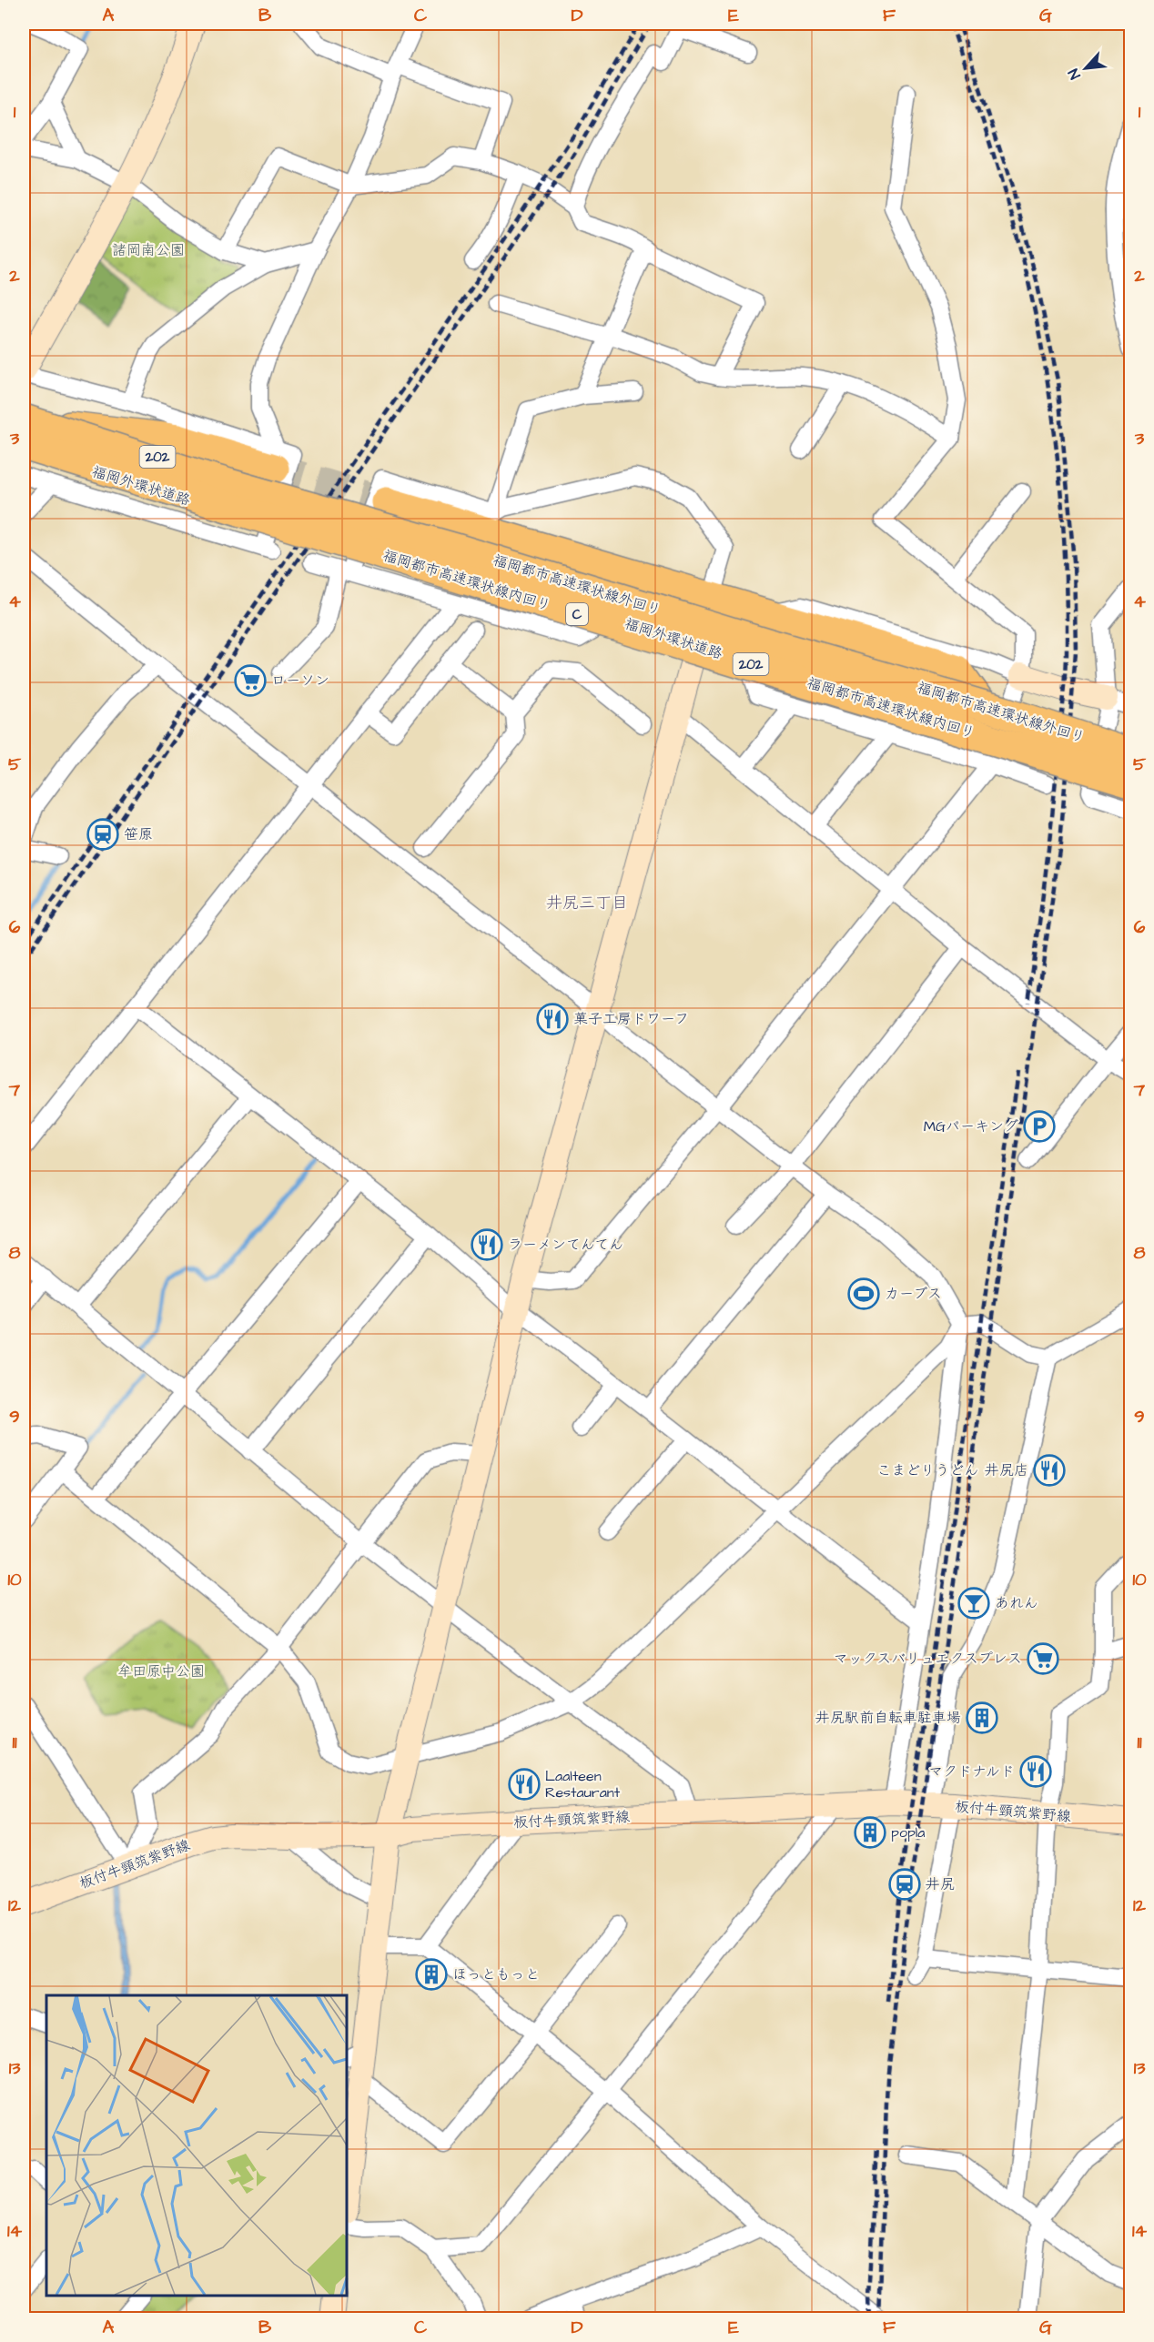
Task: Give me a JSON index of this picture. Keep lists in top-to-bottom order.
{
  "streets": {
    "highway": [
      "202",
      "福岡外環状道路",
      "福岡都市高速環状線内回り",
      "福岡都市高速環状線外回り",
      "C"
    ],
    "street": ["板付牛頸筑紫野線"]
  },
  "crossings": [
    ["福岡外環状道路", "福岡都市高速環状線内回り"],
    ["福岡外環状道路", "福岡都市高速環状線外回り"]
  ],
  "districts": ["井尻三丁目"],
  "parks": ["諸岡南公園", "牟田原中公園"],
  "places": {
    "supermarket": ["ローソン", "マックスバリュエクスプレス"],
    "station": ["笹原", "井尻"],
    "restaurant": [
      "菓子工房ドワーフ",
      "ラーメンてんてん",
      "こまどりうどん 井尻店",
      "マクドナルド",
      "Laalteen Restaurant"
    ],
    "parking": ["MGパーキング"],
    "sports": ["カーブス"],
    "bar": ["あれん"],
    "building": ["井尻駅前自転車駐車場", "popla", "ほっともっと"]
  },
  "north": "bottom left",
  "grid": {
    "columns": [
      "A",
      "B",
      "C",
      "D",
      "E",
      "F",
      "G"
    ],
    "rows": [
      "1",
      "2",
      "3",
      "4",
      "5",
      "6",
      "7",
      "8",
      "9",
      "10",
      "11",
      "12",
      "13",
      "14"
    ]
  }
}
